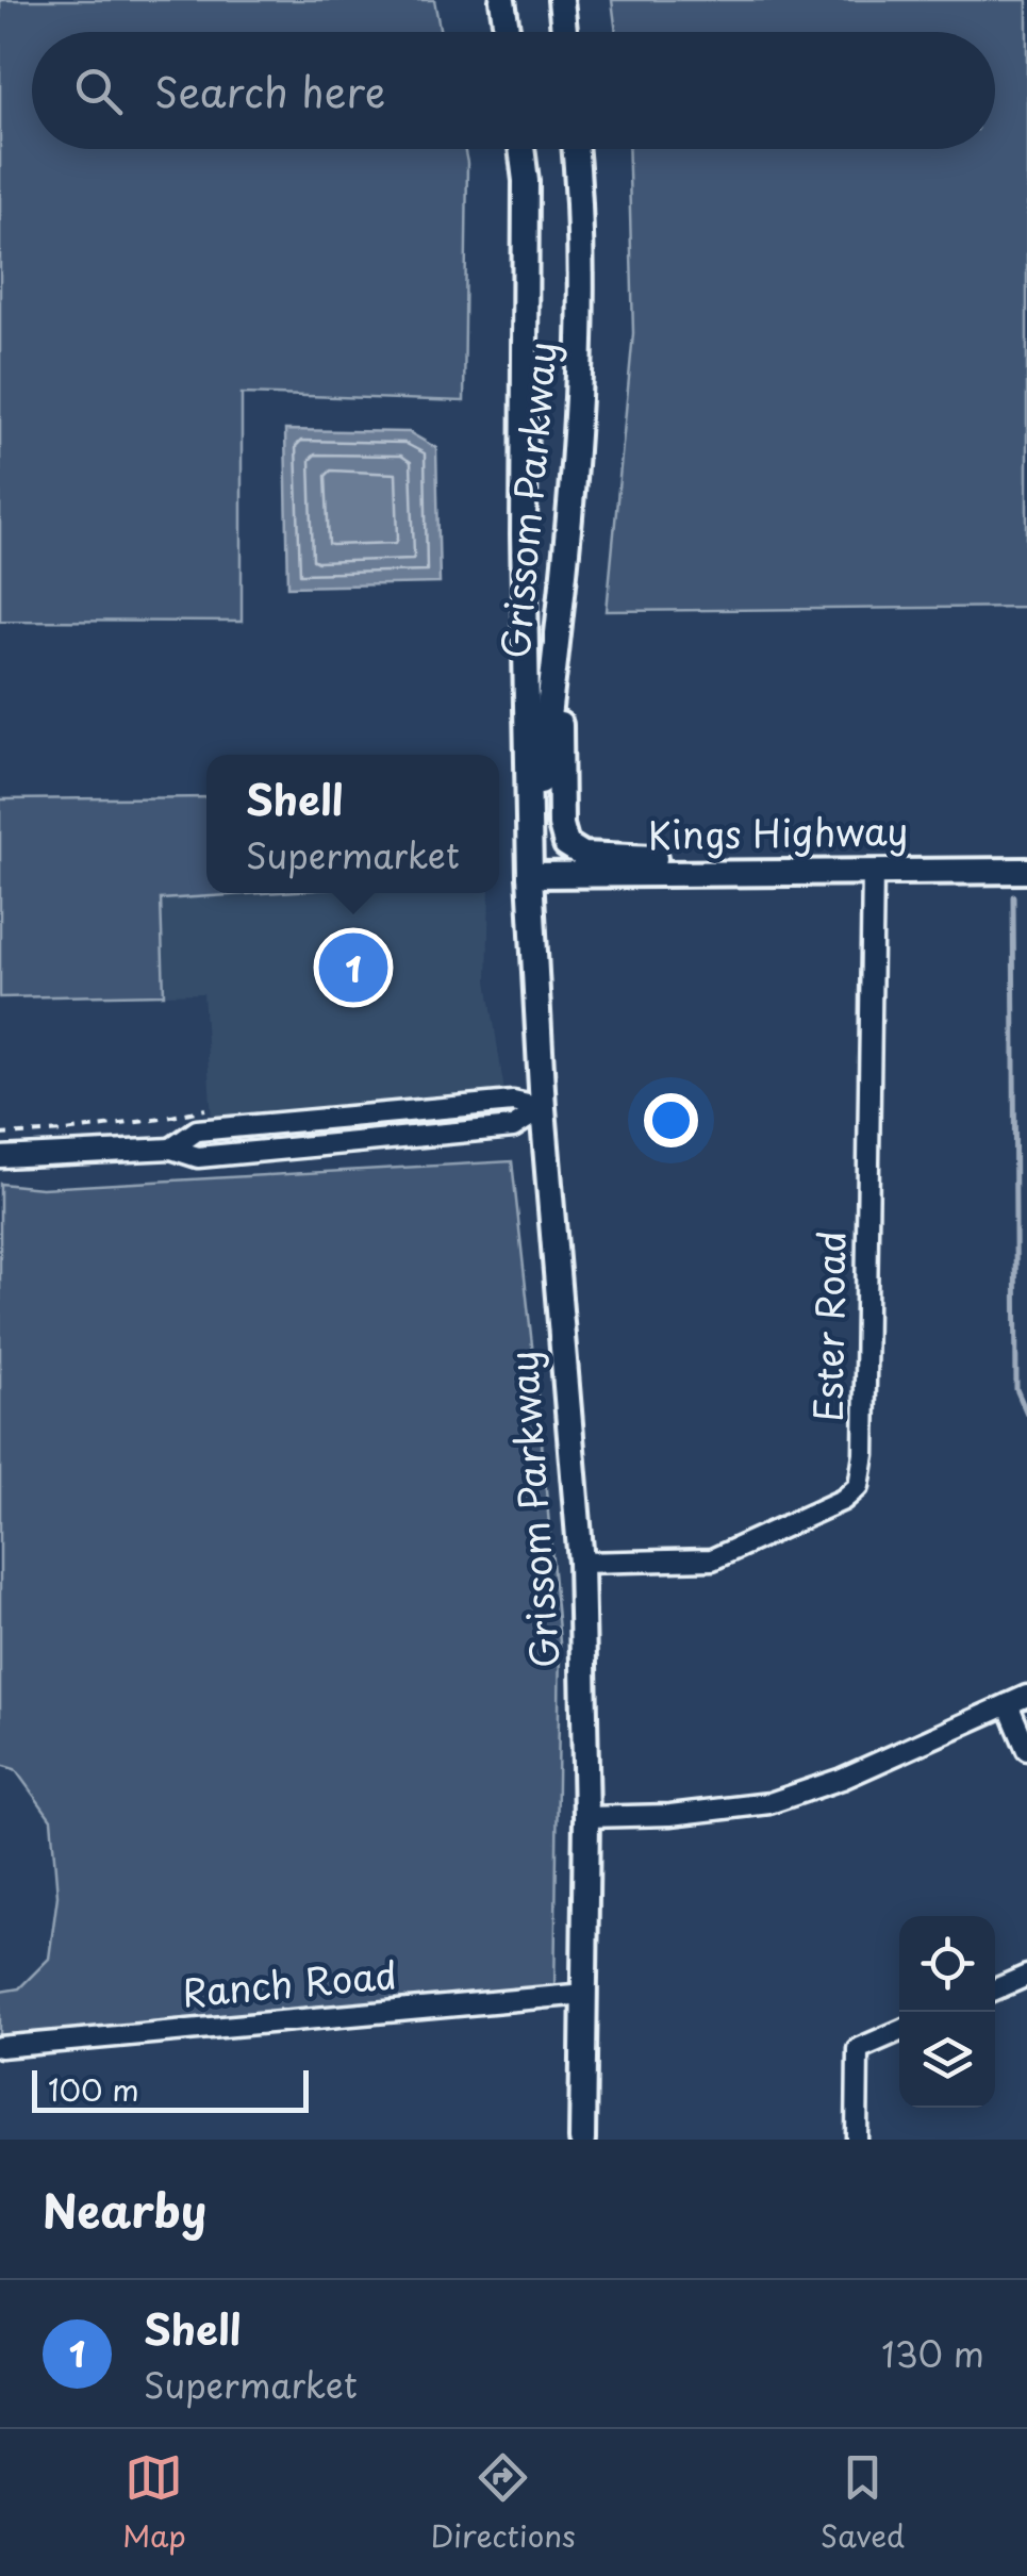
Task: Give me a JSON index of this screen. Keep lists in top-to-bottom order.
{
  "streets": {
    "main road": ["Grissom Parkway", "Kings Highway"],
    "street": ["Ester Road", "Ranch Road"]
  },
  "crossings": [
    ["Grissom Parkway", "Kings Highway"],
    ["Grissom Parkway", "Ester Road"],
    ["Grissom Parkway", "Ranch Road"],
    ["Kings Highway", "Ester Road"]
  ],
  "scale_bar": "100 m",
  "page": {
    "search": "Search here",
    "popup": ["Shell", "Supermarket"],
    "pins": "1",
    "scale": "100 m",
    "heading": "Nearby",
    "list": [
      {
        "mark": "1",
        "name": "Shell",
        "note": "Supermarket",
        "value": "130 m"
      }
    ],
    "nav": ["Map", "Directions", "Saved"]
  }
}
